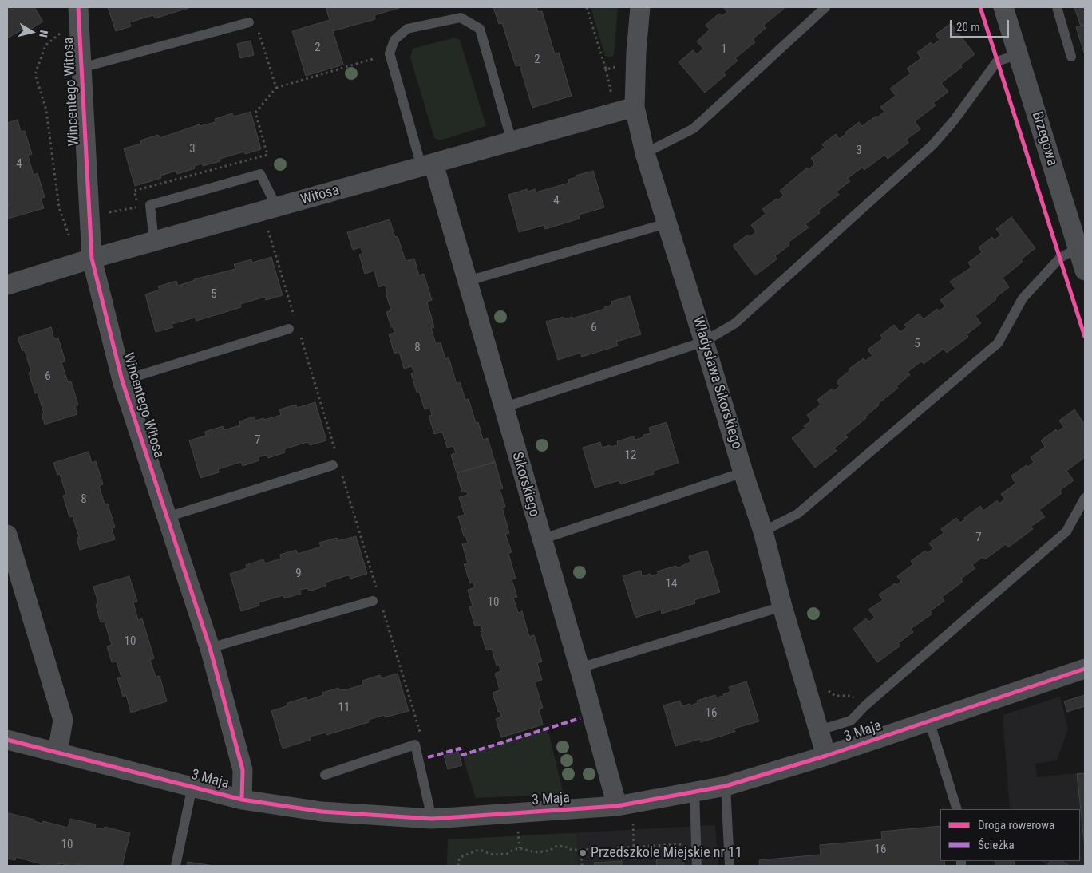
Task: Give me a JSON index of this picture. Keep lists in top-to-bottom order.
{
  "streets": {
    "street": [
      "Wincentego Witosa",
      "Brzegowa",
      "Witosa",
      "Władysława Sikorskiego",
      "Sikorskiego",
      "3 Maja"
    ]
  },
  "crossings": [
    ["Wincentego Witosa", "Witosa"],
    ["Wincentego Witosa", "3 Maja"],
    ["Witosa", "Władysława Sikorskiego"],
    ["Witosa", "Sikorskiego"],
    ["Władysława Sikorskiego", "3 Maja"],
    ["Sikorskiego", "3 Maja"]
  ],
  "places": ["Przedszkole Miejskie nr 11"],
  "house_numbers": [
    "2",
    "1",
    "2",
    "3",
    "3",
    "4",
    "4",
    "5",
    "6",
    "5",
    "8",
    "6",
    "7",
    "12",
    "8",
    "7",
    "9",
    "14",
    "10",
    "10",
    "11",
    "16",
    "10",
    "16"
  ],
  "legend": ["Droga rowerowa", "Ścieżka"],
  "scale_bar": "20 m",
  "north": "right"
}
